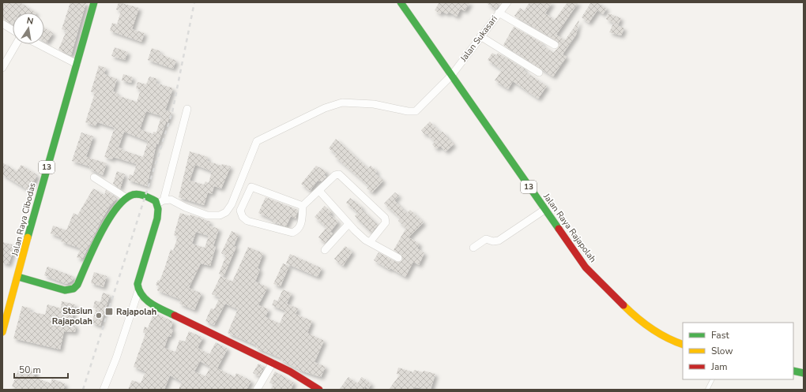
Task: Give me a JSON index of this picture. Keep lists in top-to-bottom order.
{
  "streets": {
    "main road": ["13", "Jalan Raya Cibodas", "Jalan Raya Rajapolah"],
    "street": ["Jalan Sukasari"]
  },
  "crossings": [
    ["Jalan Sukasari", "Jalan Raya Rajapolah"]
  ],
  "places": {
    "transit": ["Rajapolah"],
    "other": ["Stasiun Rajapolah"]
  },
  "legend": ["Fast", "Slow", "Jam"],
  "scale_bar": "50 m",
  "north": "top"
}
